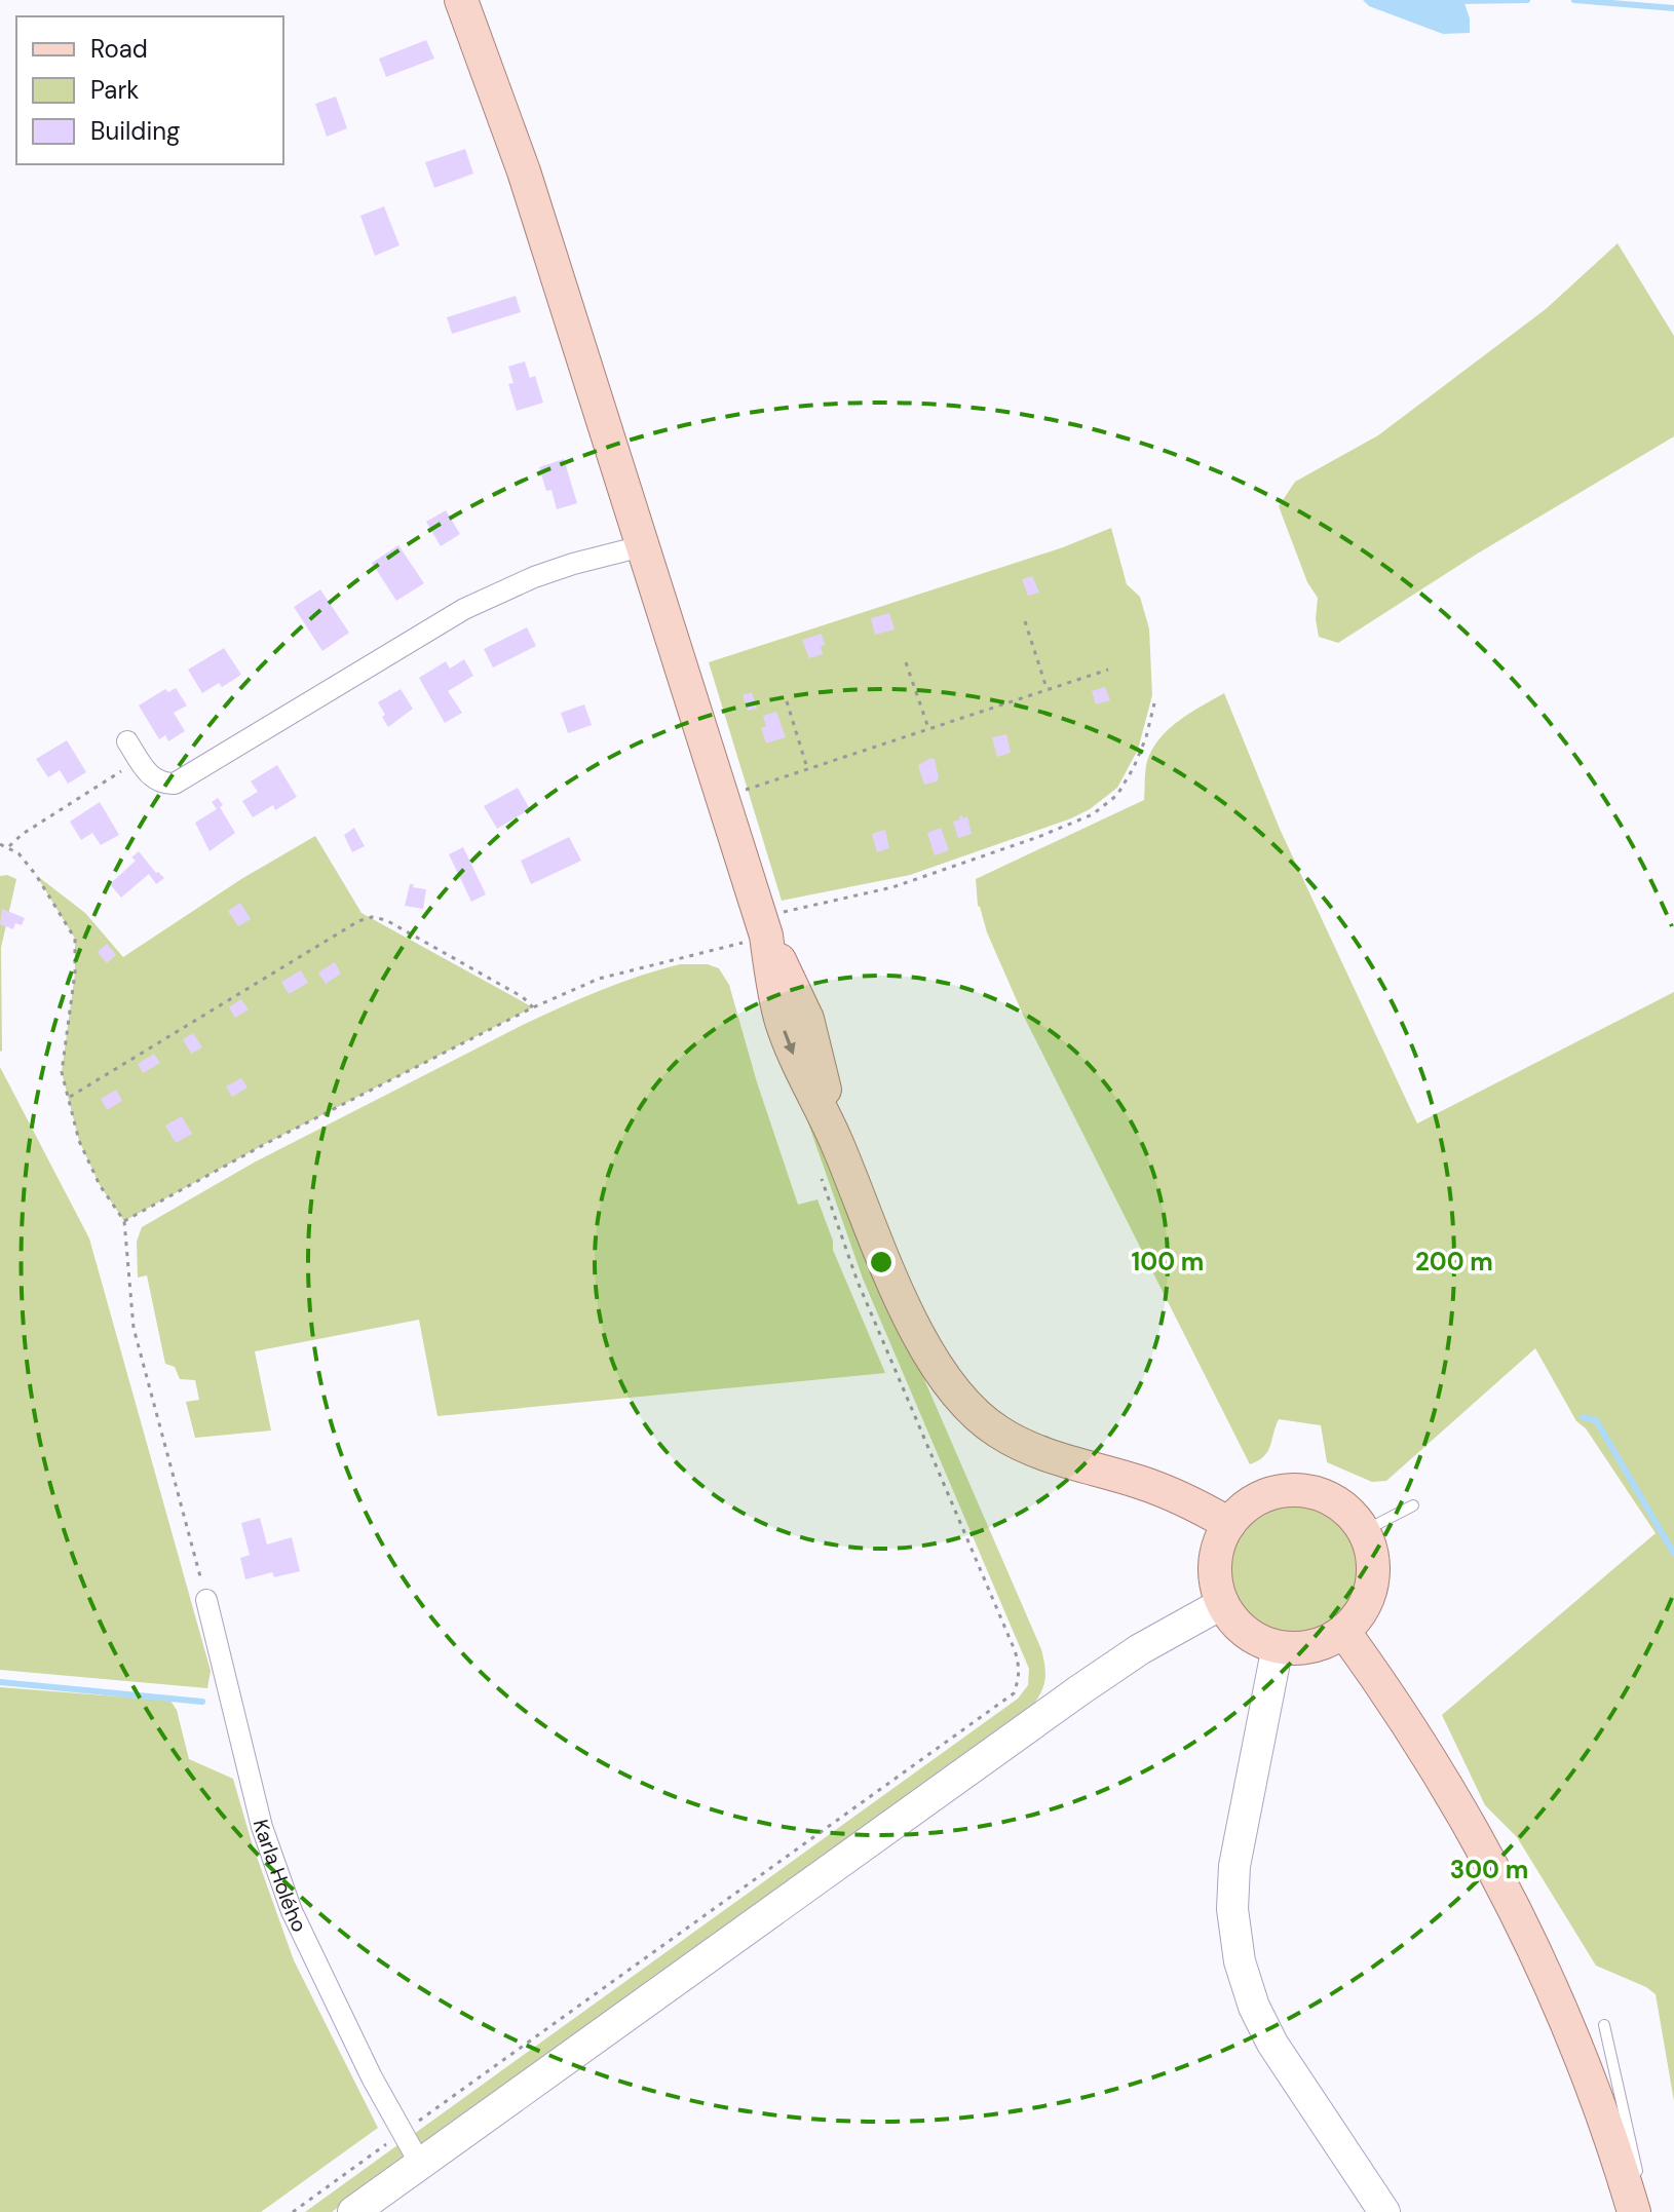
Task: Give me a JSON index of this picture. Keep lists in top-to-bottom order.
{
  "streets": {
    "street": ["Karla Holého"]
  },
  "legend": ["Road", "Park", "Building"],
  "rings": ["100 m", "200 m", "300 m"]
}
